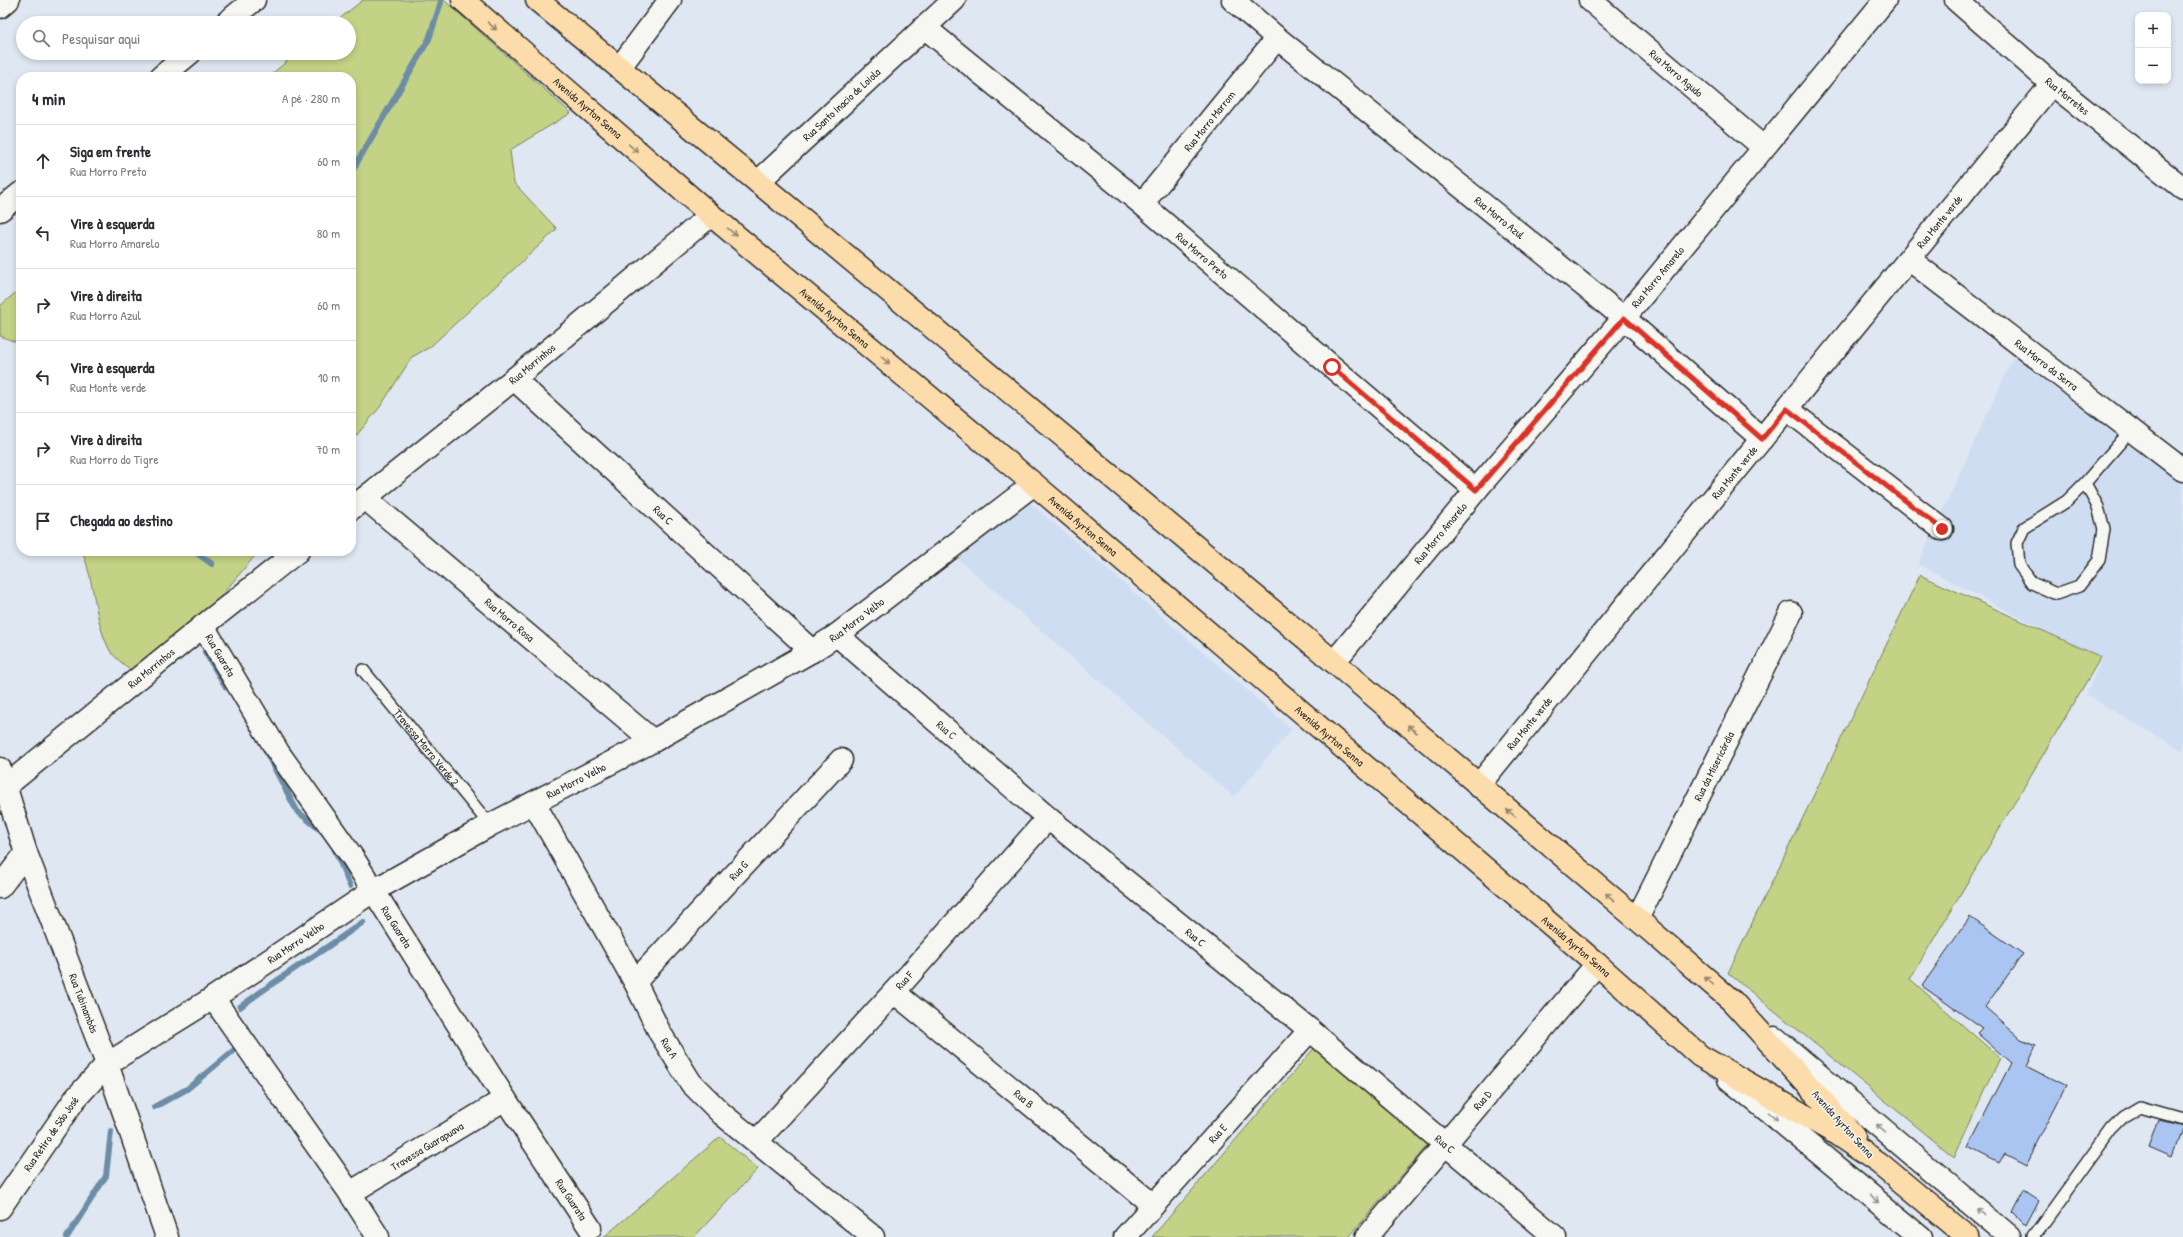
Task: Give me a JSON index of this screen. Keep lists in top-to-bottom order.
{
  "streets": {
    "main road": ["Avenida Ayrton Senna"],
    "street": [
      "Rua Morro Agudo",
      "Rua Morretes",
      "Rua Santo Inacio de Loiola",
      "Rua Morro Marrom",
      "Rua Morro Azul",
      "Rua Monte verde",
      "Rua Morro Preto",
      "Rua Morro Amarelo",
      "Rua Morrinhos",
      "Rua Morro da Serra",
      "Rua C",
      "Rua Morro Rosa",
      "Rua Morro Velho",
      "Rua Guarata",
      "Rua da Misericórdia",
      "Rua G",
      "Rua F",
      "Rua Tubinambás",
      "Rua A",
      "Rua B",
      "Rua D",
      "Rua E",
      "Rua Retiro de São José",
      "Travessa Guarapuava"
    ],
    "lane": ["Travessa Morro Verde 2"]
  },
  "crossings": [
    ["Rua Morro Agudo", "Rua Morro Amarelo"],
    ["Rua Morretes", "Rua Monte verde"],
    ["Rua Santo Inacio de Loiola", "Avenida Ayrton Senna"],
    ["Rua Santo Inacio de Loiola", "Rua Morro Preto"],
    ["Avenida Ayrton Senna", "Rua Monte verde"],
    ["Avenida Ayrton Senna", "Rua Morro Amarelo"],
    ["Avenida Ayrton Senna", "Rua Morrinhos"],
    ["Avenida Ayrton Senna", "Rua Morro Velho"],
    ["Avenida Ayrton Senna", "Rua da Misericórdia"],
    ["Avenida Ayrton Senna", "Rua D"],
    ["Rua Morro Marrom", "Rua Morro Azul"],
    ["Rua Morro Marrom", "Rua Morro Preto"],
    ["Rua Morro Azul", "Rua Monte verde"],
    ["Rua Morro Azul", "Rua Morro Amarelo"],
    ["Rua Monte verde", "Rua Morro da Serra"],
    ["Rua Morro Preto", "Rua Morro Amarelo"],
    ["Rua Morrinhos", "Rua C"],
    ["Rua Morrinhos", "Rua Morro Rosa"],
    ["Rua Morrinhos", "Rua Guarata"],
    ["Rua Morrinhos", "Rua Tubinambás"],
    ["Rua C", "Rua Morro Velho"],
    ["Rua C", "Rua F"],
    ["Rua C", "Rua D"],
    ["Rua C", "Rua E"],
    ["Rua Morro Rosa", "Rua Morro Velho"],
    ["Rua Morro Velho", "Rua Guarata"],
    ["Rua Morro Velho", "Travessa Morro Verde 2"],
    ["Rua Morro Velho", "Rua Tubinambás"],
    ["Rua Morro Velho", "Rua A"],
    ["Rua Morro Velho", "Rua Retiro de São José"],
    ["Rua Guarata", "Travessa Guarapuava"],
    ["Rua G", "Rua A"],
    ["Rua F", "Rua A"],
    ["Rua F", "Rua B"],
    ["Rua Tubinambás", "Rua Retiro de São José"],
    ["Rua B", "Rua E"]
  ],
  "page": {
    "map_buttons": ["+", "−"],
    "search": "Pesquisar aqui",
    "heading": ["4 min", "A pé · 280 m"],
    "list": [
      ["Siga em frente", "Rua Morro Preto", "60 m"],
      ["Vire à esquerda", "Rua Morro Amarelo", "80 m"],
      ["Vire à direita", "Rua Morro Azul", "60 m"],
      ["Vire à esquerda", "Rua Monte verde", "10 m"],
      ["Vire à direita", "Rua Morro do Tigre", "70 m"],
      "Chegada ao destino"
    ]
  }
}
